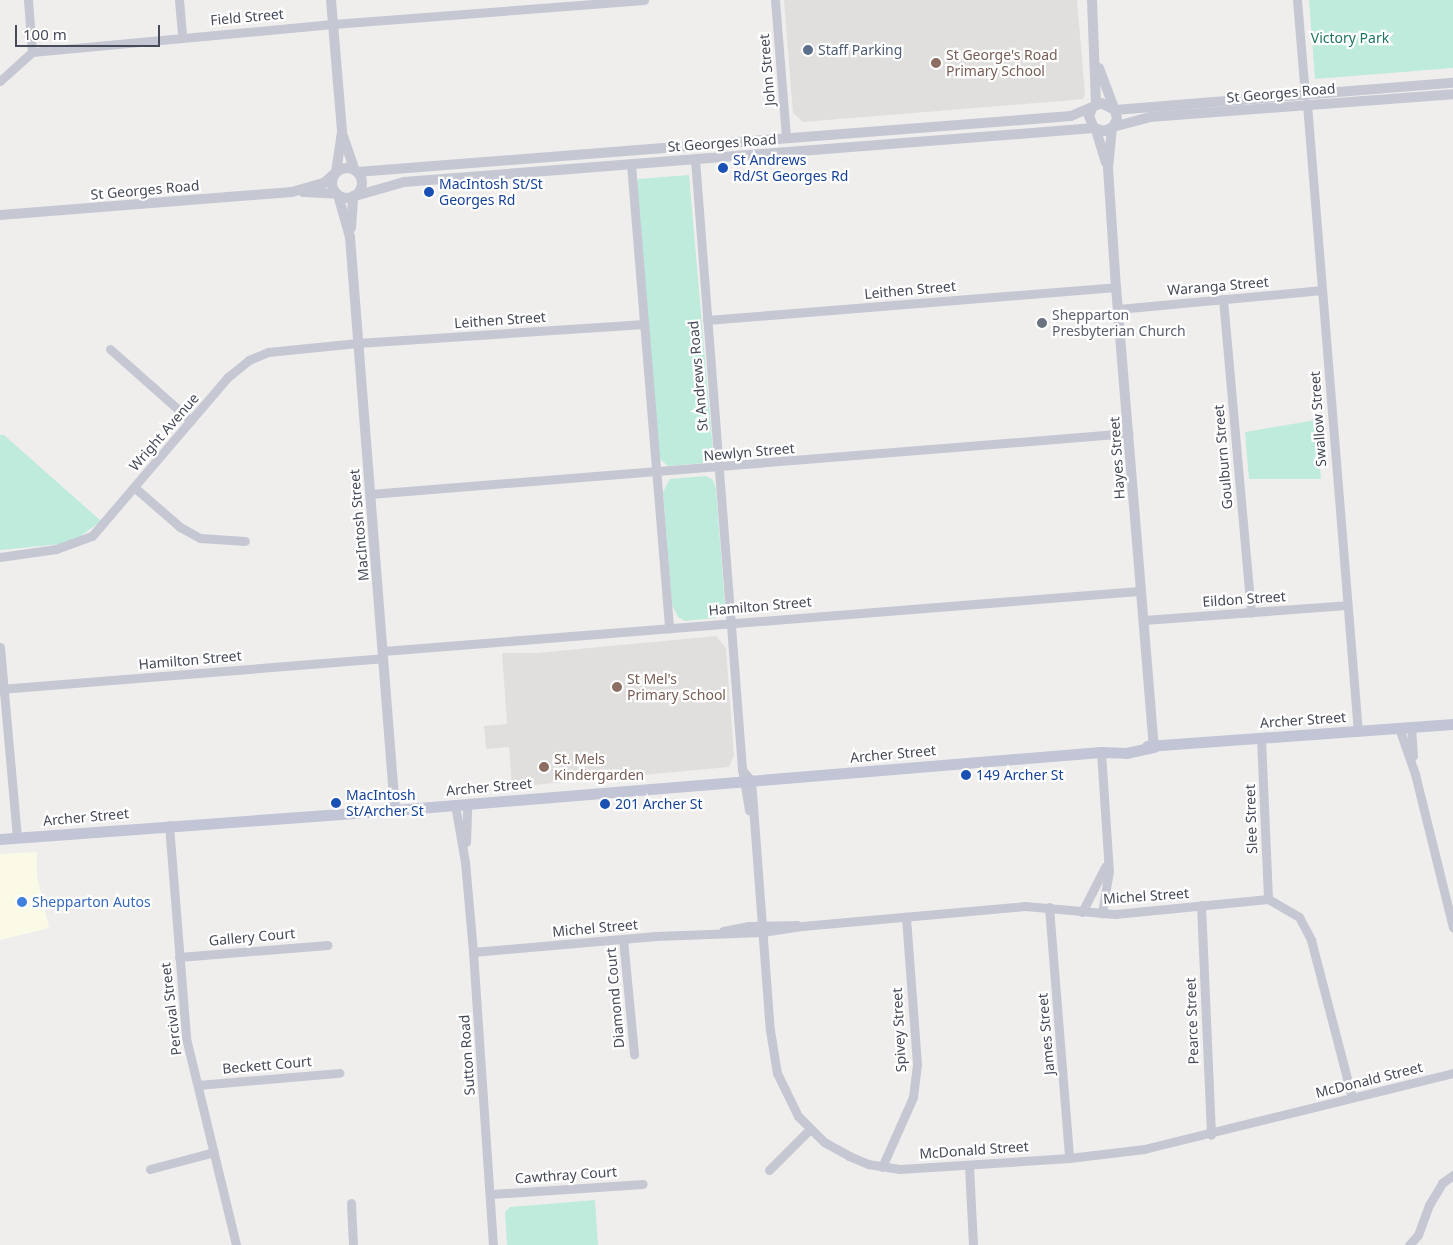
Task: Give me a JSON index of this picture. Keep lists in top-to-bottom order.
{
  "streets": {
    "main road": ["Archer Street"],
    "street": [
      "Field Street",
      "John Street",
      "St Georges Road",
      "Waranga Street",
      "Leithen Street",
      "St Andrews Road",
      "Swallow Street",
      "Wright Avenue",
      "Newlyn Street",
      "Goulburn Street",
      "Hayes Street",
      "MacIntosh Street",
      "Eildon Street",
      "Hamilton Street",
      "Slee Street",
      "Michel Street",
      "Gallery Court",
      "Diamond Court",
      "Percival Street",
      "Pearce Street",
      "Spivey Street",
      "James Street",
      "Sutton Road",
      "Beckett Court",
      "McDonald Street",
      "Cawthray Court"
    ]
  },
  "crossings": [
    ["John Street", "St Georges Road"],
    ["St Georges Road", "St Andrews Road"],
    ["St Georges Road", "Swallow Street"],
    ["St Georges Road", "Hayes Street"],
    ["St Georges Road", "MacIntosh Street"],
    ["Waranga Street", "Swallow Street"],
    ["Waranga Street", "Goulburn Street"],
    ["Waranga Street", "Hayes Street"],
    ["Leithen Street", "St Andrews Road"],
    ["Leithen Street", "Wright Avenue"],
    ["Leithen Street", "Hayes Street"],
    ["Leithen Street", "MacIntosh Street"],
    ["St Andrews Road", "Newlyn Street"],
    ["St Andrews Road", "Hamilton Street"],
    ["St Andrews Road", "Archer Street"],
    ["St Andrews Road", "McDonald Street"],
    ["Swallow Street", "Eildon Street"],
    ["Swallow Street", "Archer Street"],
    ["Wright Avenue", "MacIntosh Street"],
    ["Newlyn Street", "Hayes Street"],
    ["Newlyn Street", "MacIntosh Street"],
    ["Goulburn Street", "Eildon Street"],
    ["Hayes Street", "Eildon Street"],
    ["Hayes Street", "Hamilton Street"],
    ["Hayes Street", "Archer Street"],
    ["MacIntosh Street", "Hamilton Street"],
    ["MacIntosh Street", "Archer Street"],
    ["Archer Street", "Slee Street"],
    ["Archer Street", "Percival Street"],
    ["Archer Street", "Sutton Road"],
    ["Archer Street", "McDonald Street"],
    ["Slee Street", "Michel Street"],
    ["Michel Street", "Diamond Court"],
    ["Michel Street", "Pearce Street"],
    ["Michel Street", "Spivey Street"],
    ["Michel Street", "James Street"],
    ["Michel Street", "Sutton Road"],
    ["Michel Street", "McDonald Street"],
    ["Gallery Court", "Percival Street"],
    ["Percival Street", "Beckett Court"],
    ["Pearce Street", "McDonald Street"],
    ["Spivey Street", "McDonald Street"],
    ["James Street", "McDonald Street"],
    ["Sutton Road", "Cawthray Court"]
  ],
  "parks": ["Victory Park"],
  "places": [
    "Staff Parking",
    "St George's Road Primary School",
    "St Andrews Rd/St Georges Rd",
    "MacIntosh St/St Georges Rd",
    "Shepparton Presbyterian Church",
    "St Mel's Primary School",
    "St. Mels Kindergarden",
    "149 Archer St",
    "MacIntosh St/Archer St",
    "201 Archer St",
    "Shepparton Autos"
  ],
  "scale_bar": "100 m"
}
